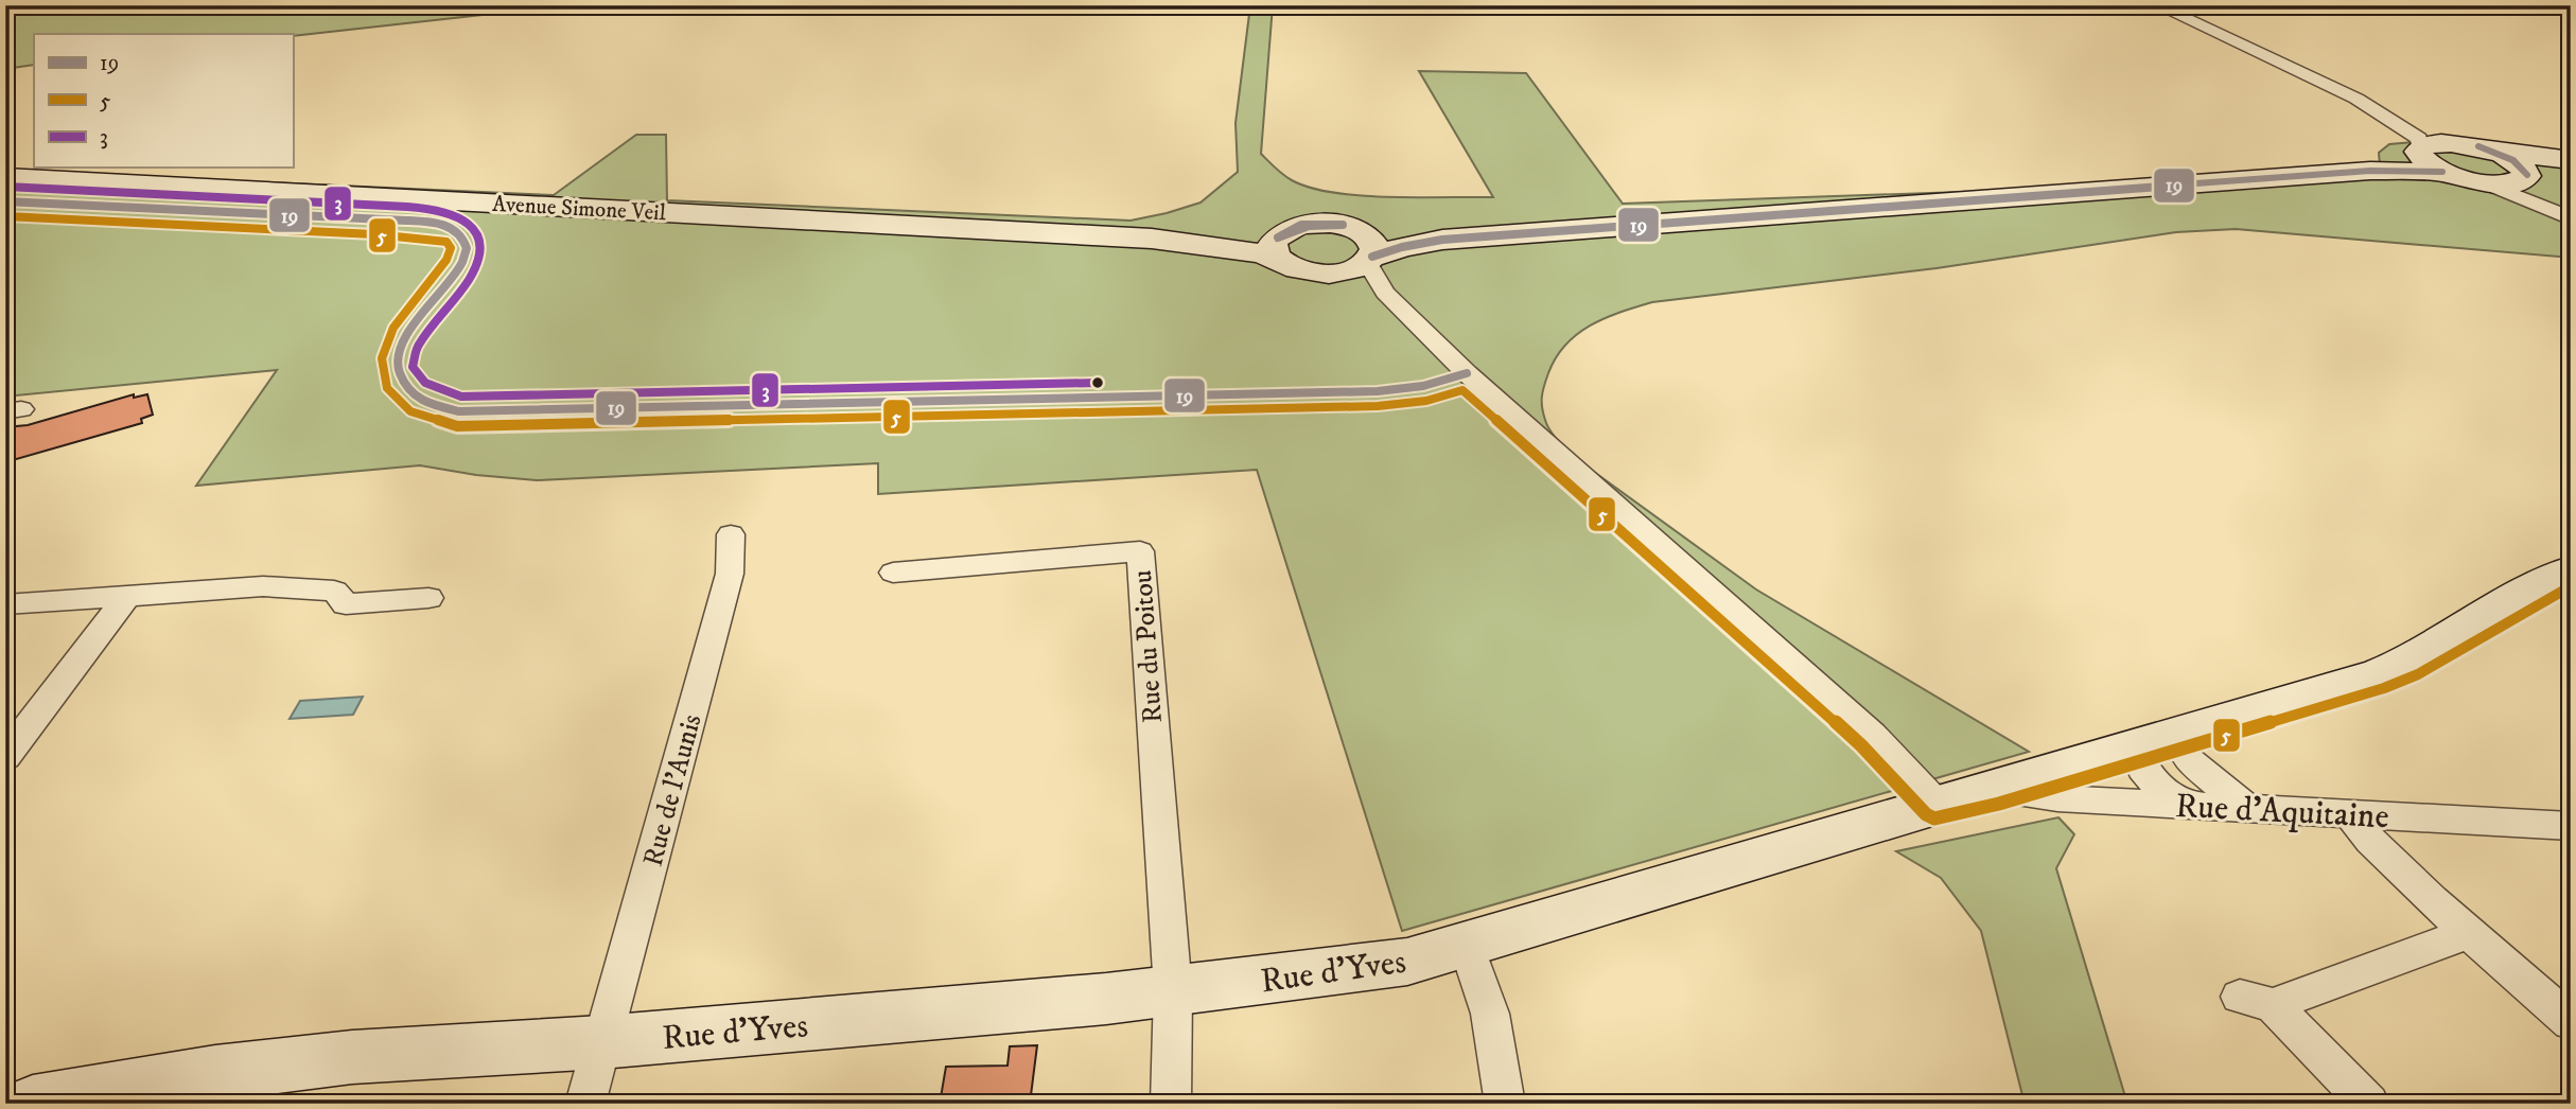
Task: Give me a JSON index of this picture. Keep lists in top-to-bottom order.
{
  "streets": {
    "main road": ["Avenue Simone Veil", "Rue d'Yves"],
    "street": ["Rue du Poitou", "Rue de l'Aunis", "Rue d'Aquitaine"]
  },
  "crossings": [
    ["Rue du Poitou", "Rue d'Yves"],
    ["Rue de l'Aunis", "Rue d'Yves"],
    ["Rue d'Aquitaine", "Rue d'Yves"]
  ],
  "lines": ["transit line 19", "transit line 3", "transit line 5"],
  "legend": ["19", "5", "3"]
}
